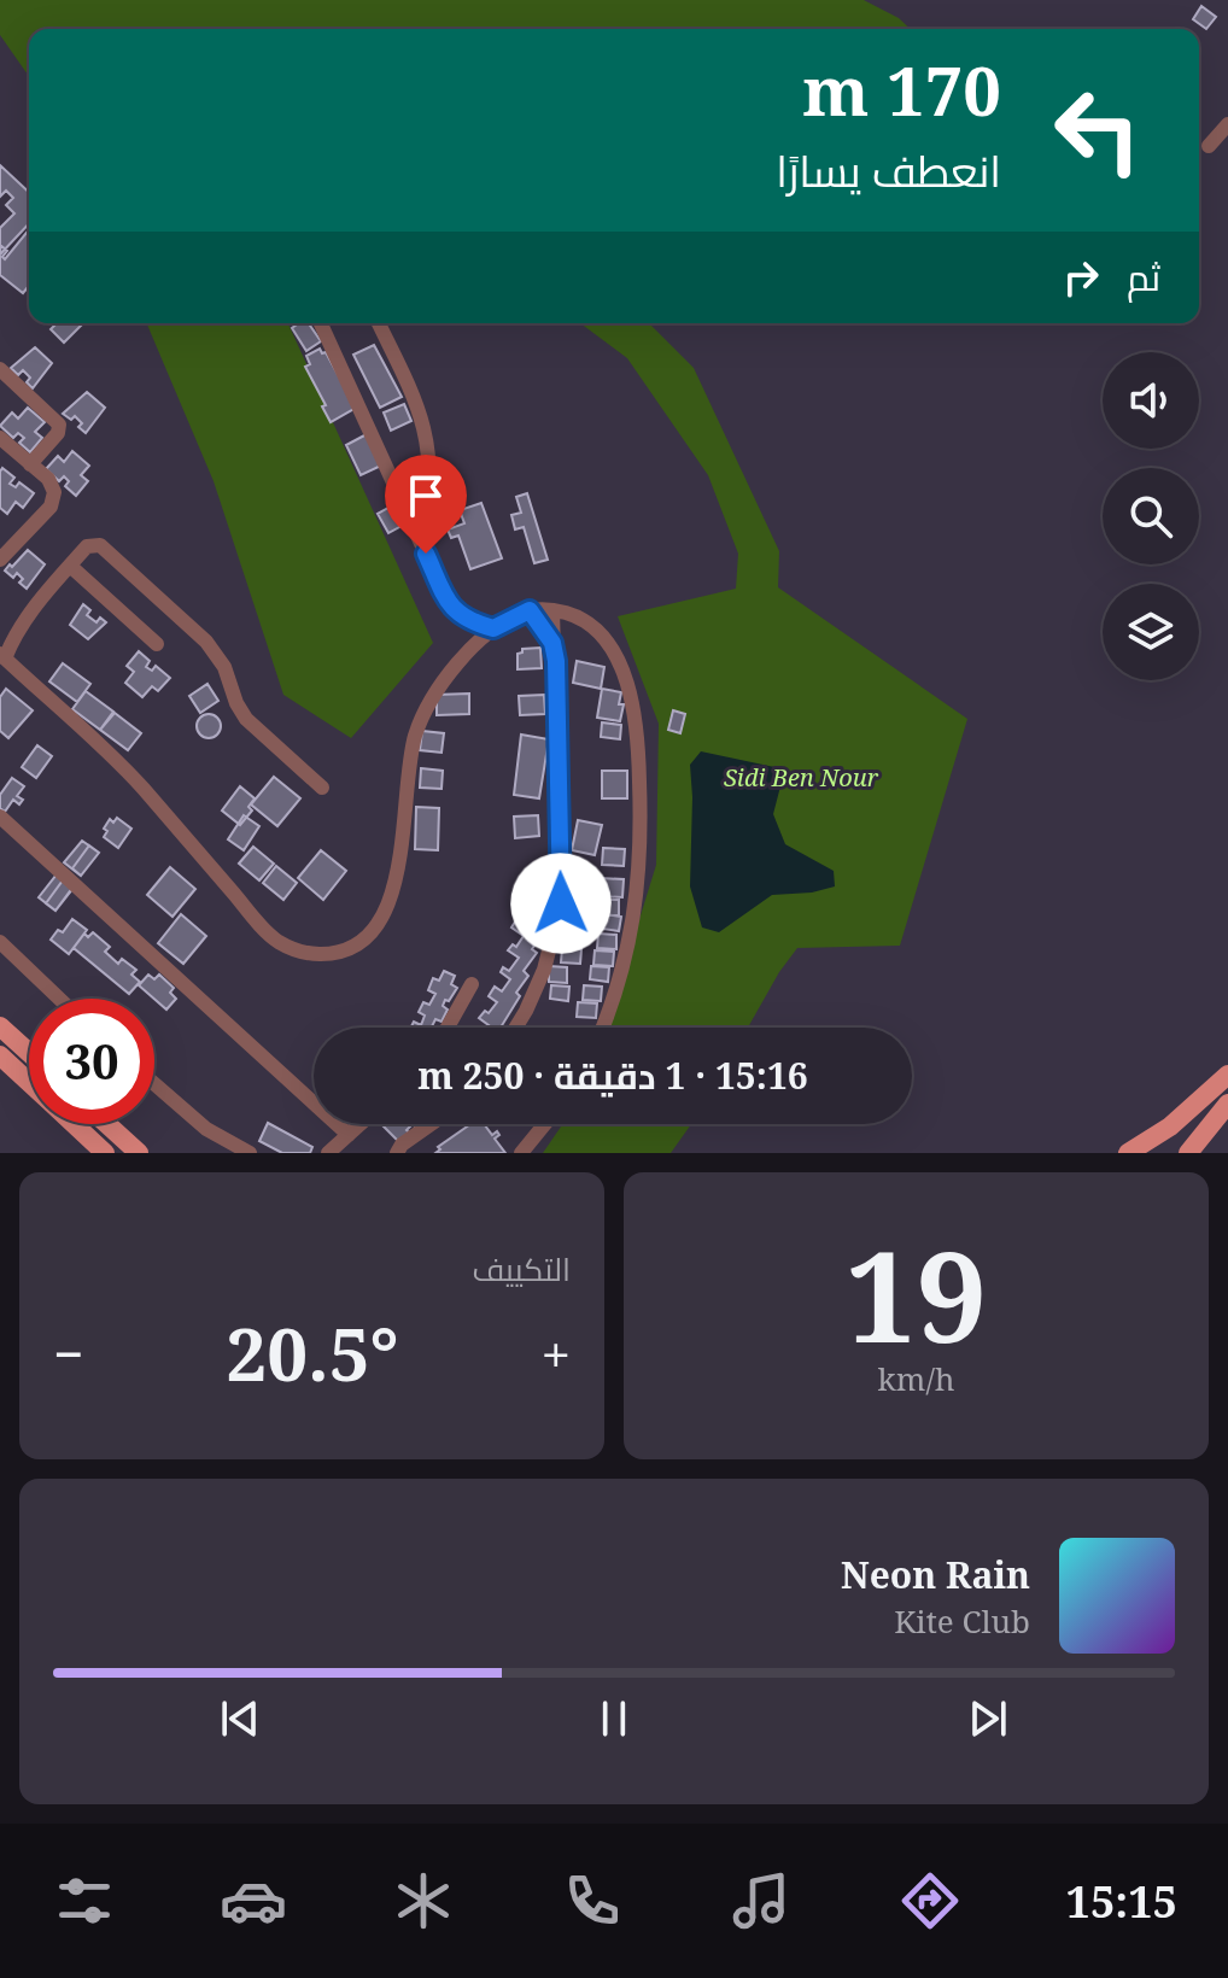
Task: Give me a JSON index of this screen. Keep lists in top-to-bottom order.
{
  "parks": ["Sidi Ben Nour"],
  "page": {
    "turn": ["170 m", "انعطف يسارًا"],
    "then": "ثم",
    "limit": "30",
    "trip": "15:16 · 1 دقيقة · 250 m",
    "tile": [
      ["19", "km/h"],
      "التكييف"
    ],
    "heat": ["−", "20.5°", "+"],
    "song": ["Neon Rain", "Kite Club"],
    "tabs": "15:15"
  }
}
